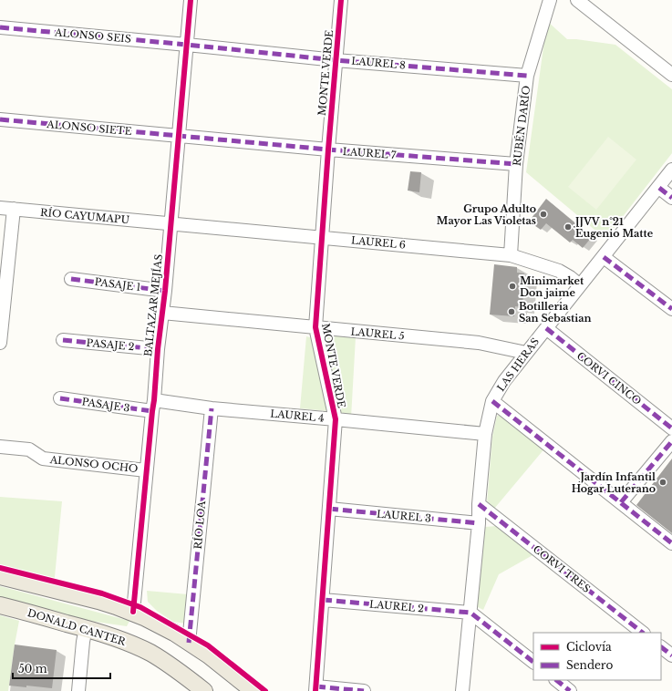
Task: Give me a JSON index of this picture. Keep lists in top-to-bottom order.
{
  "streets": {
    "main road": ["DONALD CANTER"],
    "street": [
      "ALONSO SEIS",
      "LAUREL 8",
      "MONTE VERDE",
      "RUBÉN DARÍO",
      "ALONSO SIETE",
      "LAUREL 7",
      "RÍO CAYUMAPU",
      "LAUREL 6",
      "PASAJE 1",
      "BALTAZAR MEJÍAS",
      "LAUREL 5",
      "PASAJE 2",
      "LAS HERAS",
      "CORVI CINCO",
      "PASAJE 3",
      "LAUREL 4",
      "ALONSO OCHO",
      "LAUREL 3",
      "RÍO LOA",
      "CORVI TRES",
      "LAUREL 2"
    ]
  },
  "crossings": [
    ["ALONSO SEIS", "LAUREL 8"],
    ["ALONSO SEIS", "BALTAZAR MEJÍAS"],
    ["LAUREL 8", "MONTE VERDE"],
    ["LAUREL 8", "RUBÉN DARÍO"],
    ["LAUREL 8", "BALTAZAR MEJÍAS"],
    ["MONTE VERDE", "LAUREL 7"],
    ["MONTE VERDE", "LAUREL 6"],
    ["MONTE VERDE", "LAUREL 5"],
    ["MONTE VERDE", "LAUREL 4"],
    ["MONTE VERDE", "LAUREL 3"],
    ["MONTE VERDE", "LAUREL 2"],
    ["RUBÉN DARÍO", "LAUREL 7"],
    ["RUBÉN DARÍO", "LAUREL 6"],
    ["ALONSO SIETE", "LAUREL 7"],
    ["ALONSO SIETE", "BALTAZAR MEJÍAS"],
    ["LAUREL 7", "BALTAZAR MEJÍAS"],
    ["RÍO CAYUMAPU", "LAUREL 6"],
    ["RÍO CAYUMAPU", "BALTAZAR MEJÍAS"],
    ["LAUREL 6", "BALTAZAR MEJÍAS"],
    ["LAUREL 6", "LAS HERAS"],
    ["PASAJE 1", "BALTAZAR MEJÍAS"],
    ["BALTAZAR MEJÍAS", "LAUREL 5"],
    ["BALTAZAR MEJÍAS", "PASAJE 2"],
    ["BALTAZAR MEJÍAS", "PASAJE 3"],
    ["BALTAZAR MEJÍAS", "LAUREL 4"],
    ["BALTAZAR MEJÍAS", "ALONSO OCHO"],
    ["LAUREL 5", "LAS HERAS"],
    ["LAS HERAS", "CORVI CINCO"],
    ["LAS HERAS", "LAUREL 4"],
    ["LAS HERAS", "LAUREL 3"],
    ["LAS HERAS", "CORVI TRES"],
    ["LAS HERAS", "LAUREL 2"],
    ["PASAJE 3", "LAUREL 4"],
    ["LAUREL 4", "RÍO LOA"]
  ],
  "places": [
    "Grupo Adulto Mayor Las Violetas",
    "JJVV n°21 Eugenio Matte",
    "Minimarket Don jaime",
    "Botilleria San Sebastian",
    "Jardín Infantil Hogar Luterano"
  ],
  "legend": ["Ciclovía", "Sendero"],
  "scale_bar": "50 m"
}
